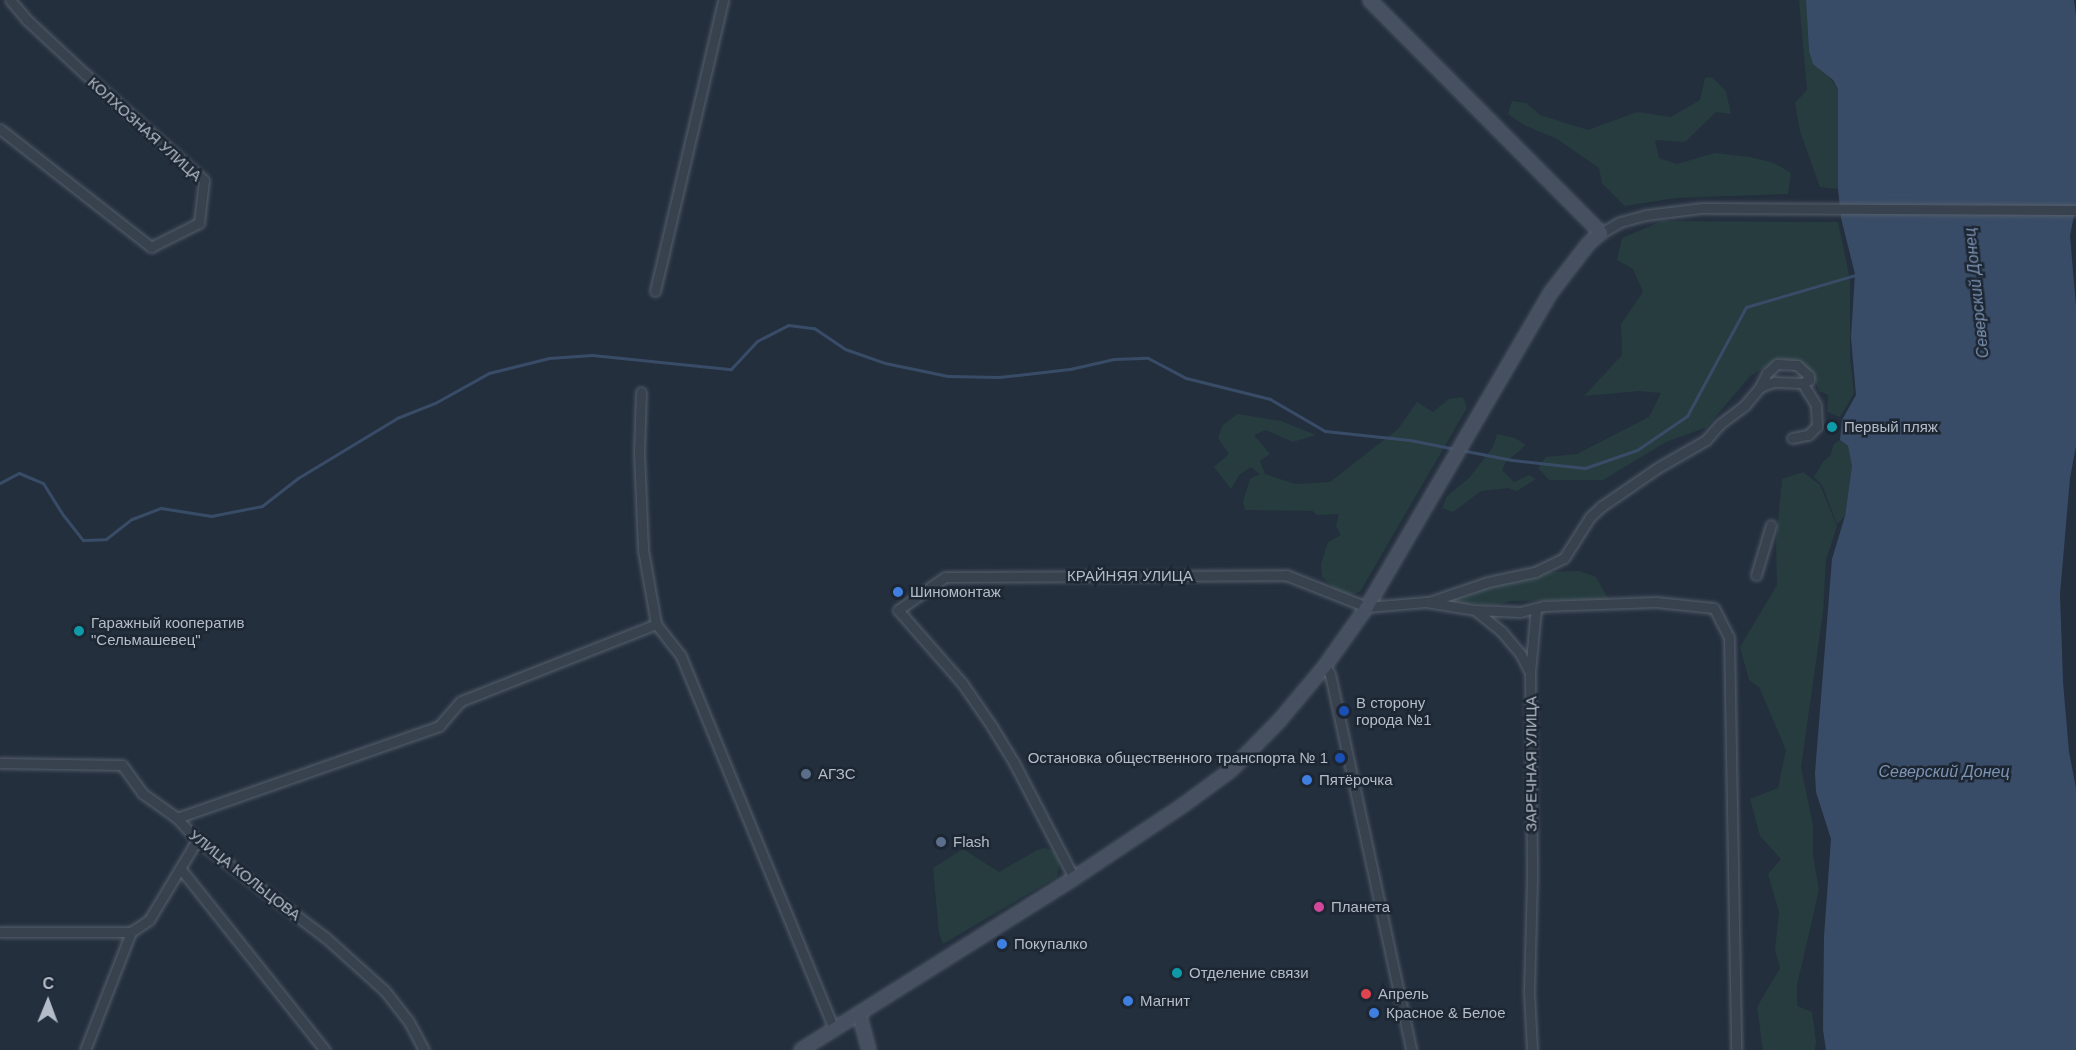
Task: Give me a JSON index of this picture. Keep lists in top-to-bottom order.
{
  "streets": {
    "street": [
      "КОЛХОЗНАЯ УЛИЦА",
      "КРАЙНЯЯ УЛИЦА",
      "ЗАРЕЧНАЯ УЛИЦА",
      "УЛИЦА КОЛЬЦОВА"
    ]
  },
  "water": ["Северский Донец"],
  "places": [
    "Первый пляж",
    "Шиномонтаж",
    "Гаражный кооператив \"Сельмашевец\"",
    "В сторону города №1",
    "Остановка общественного транспорта № 1",
    "АГЗС",
    "Пятёрочка",
    "Flash",
    "Планета",
    "Покупалко",
    "Отделение связи",
    "Апрель",
    "Магнит",
    "Красное & Белое"
  ],
  "north": "top"
}
